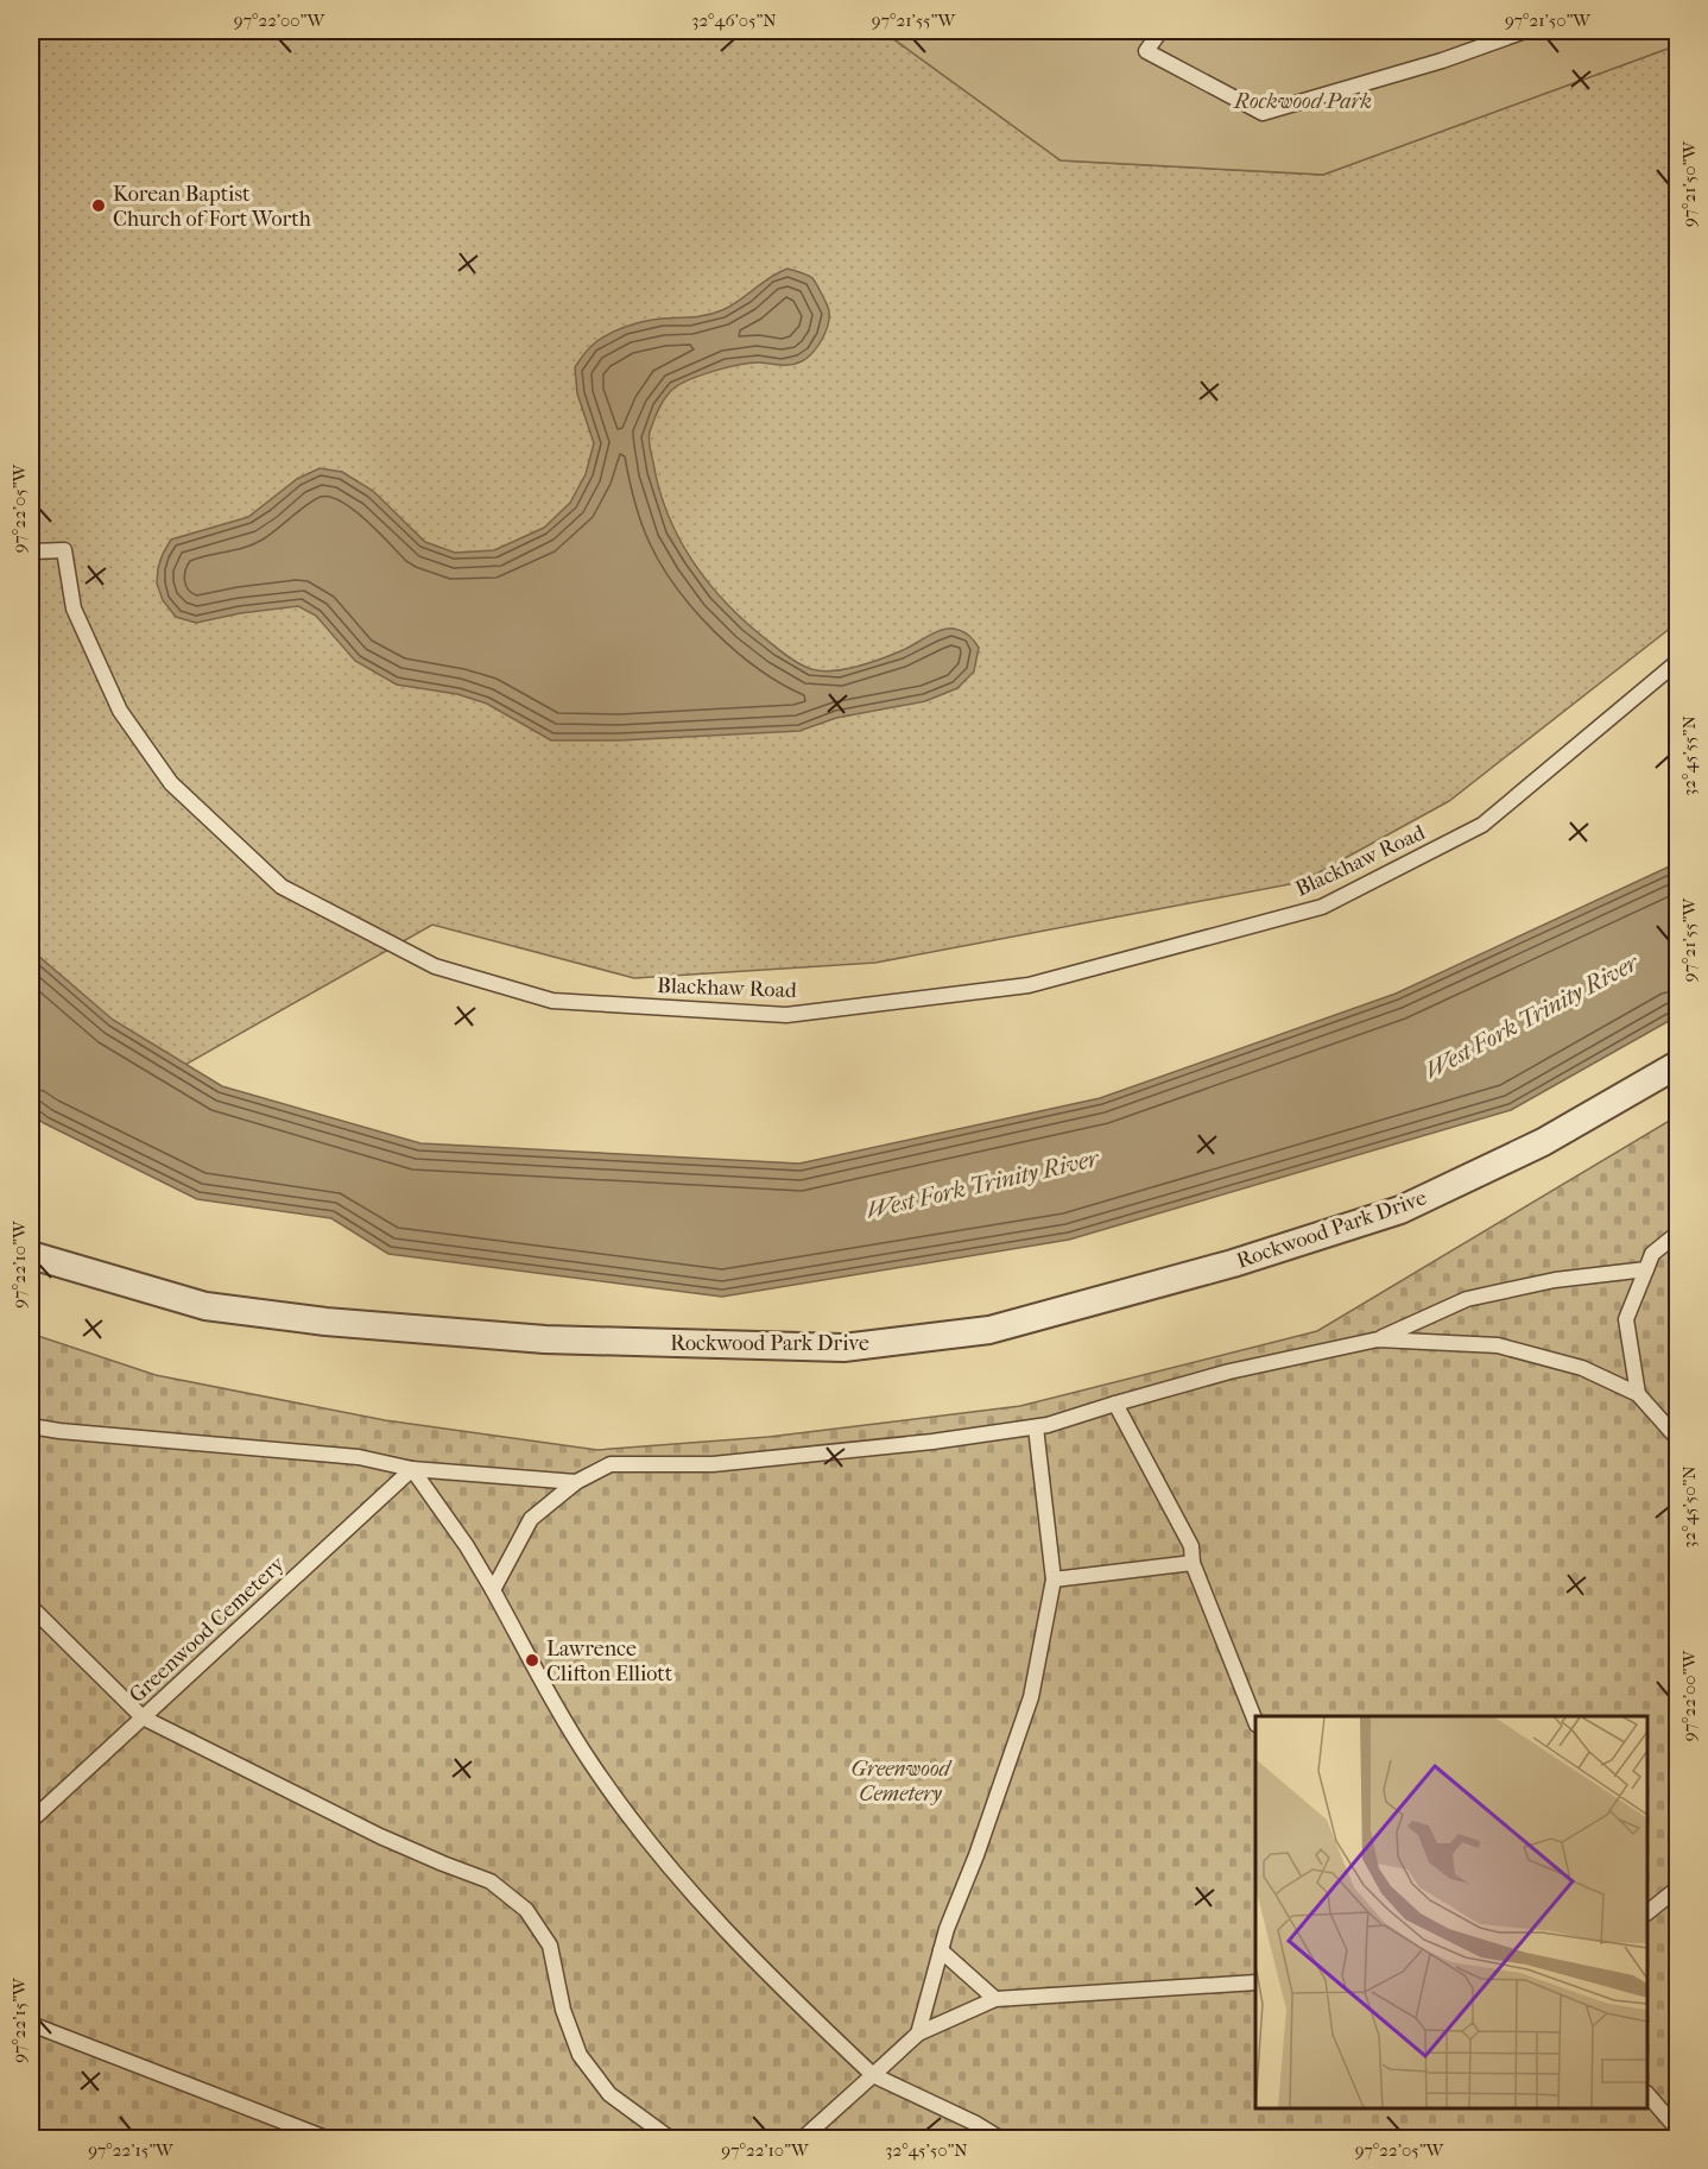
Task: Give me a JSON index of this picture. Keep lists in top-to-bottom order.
{
  "streets": {
    "street": ["Rockwood Park Drive"],
    "lane": ["Blackhaw Road", "Greenwood Cemetery"]
  },
  "water": ["West Fork Trinity River"],
  "parks": ["Rockwood Park", "Greenwood Cemetery"],
  "places": ["Korean Baptist Church of Fort Worth", "Lawrence Clifton Elliott"],
  "coordinates": [
    "97°22'00\"W",
    "32°46'05\"N",
    "97°21'55\"W",
    "97°21'50\"W",
    "97°22'05\"W",
    "32°45'55\"N",
    "97°22'10\"W",
    "32°45'50\"N",
    "97°22'15\"W"
  ]
}
